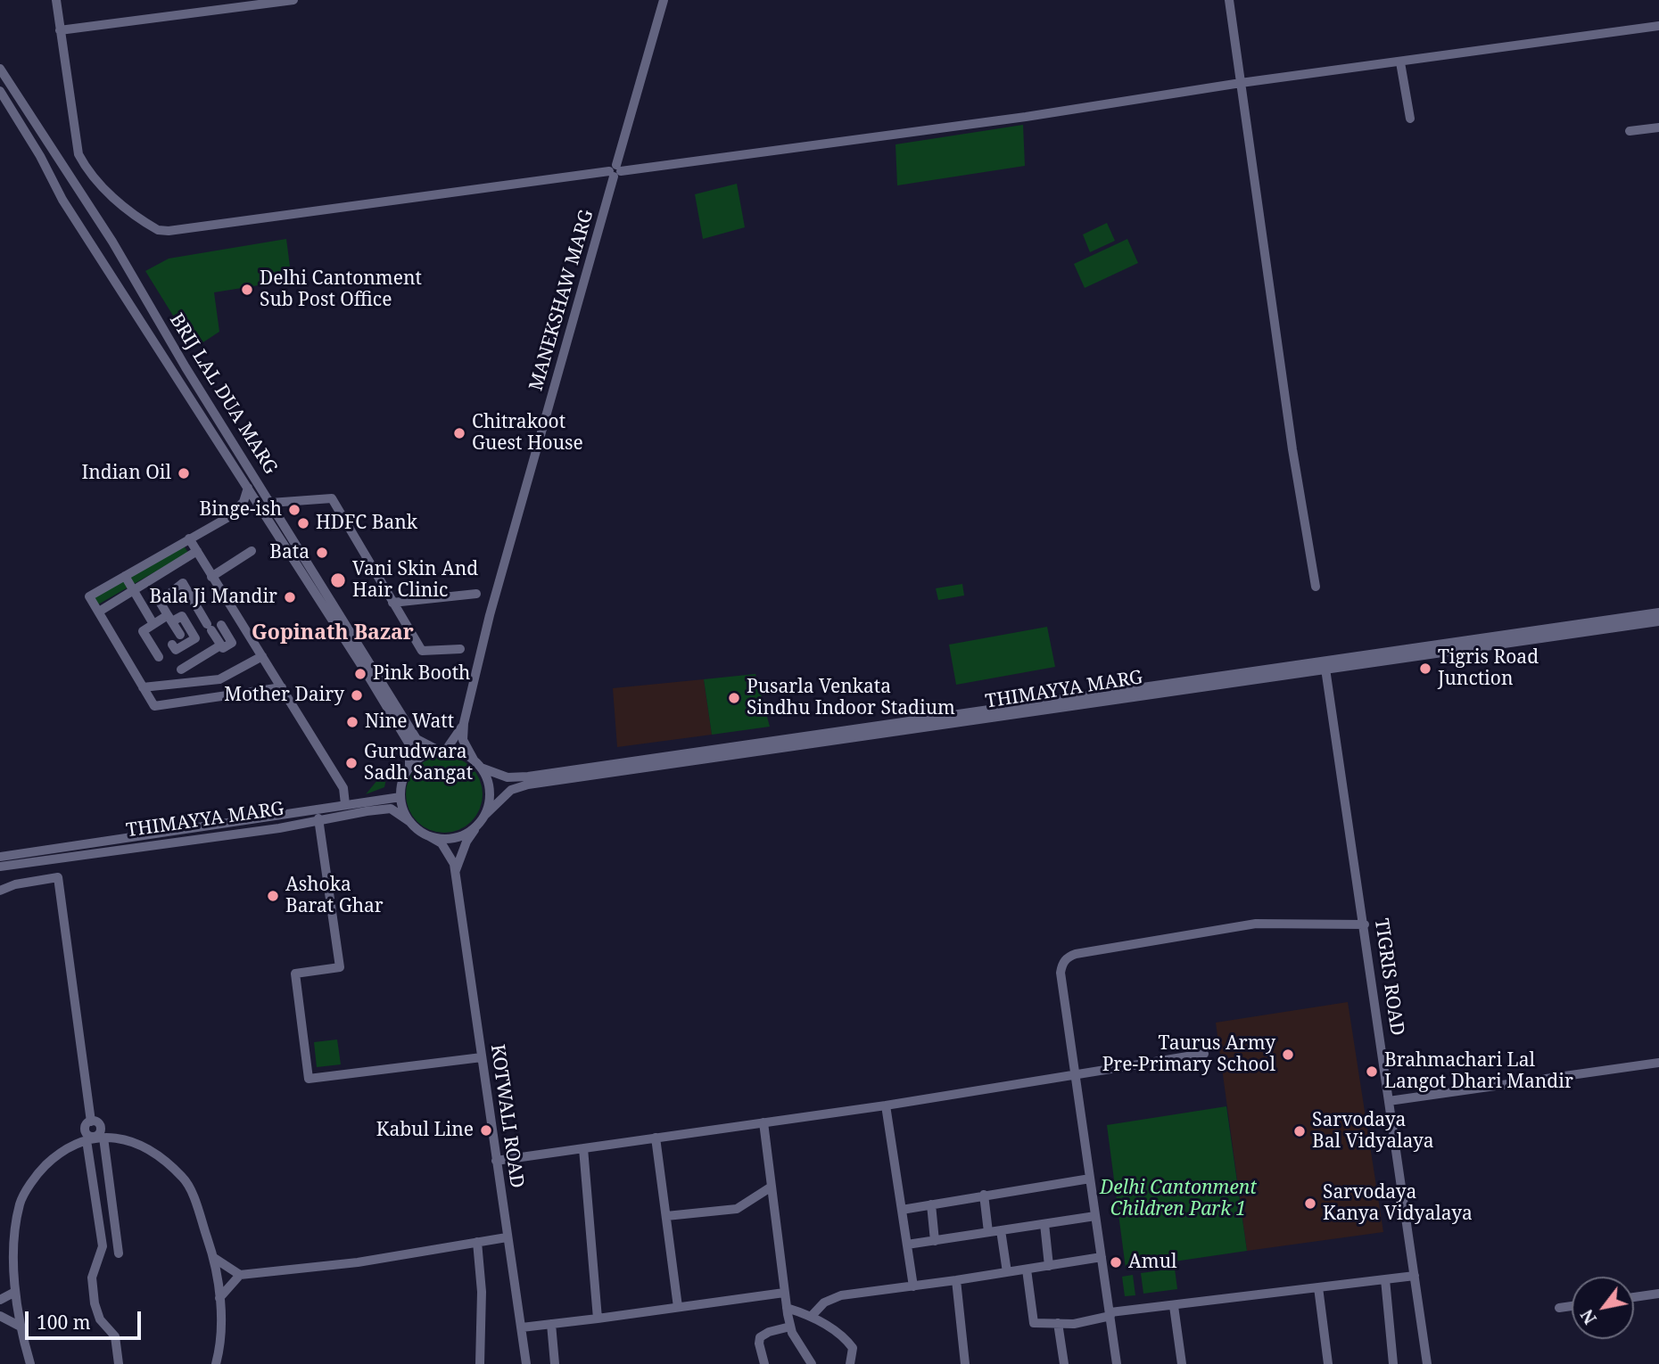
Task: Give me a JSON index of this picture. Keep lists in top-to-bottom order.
{
  "streets": {
    "street": [
      "MANEKSHAW MARG",
      "BRIJ LAL DUA MARG",
      "THIMAYYA MARG",
      "TIGRIS ROAD",
      "KOTWALI ROAD"
    ]
  },
  "crossings": [
    ["MANEKSHAW MARG", "THIMAYYA MARG"],
    ["THIMAYYA MARG", "TIGRIS ROAD"]
  ],
  "districts": ["Gopinath Bazar"],
  "parks": ["Delhi Cantonment Children Park 1"],
  "places": [
    "Delhi Cantonment Sub Post Office",
    "Chitrakoot Guest House",
    "Indian Oil",
    "Binge-ish",
    "HDFC Bank",
    "Bata",
    "Vani Skin And Hair Clinic",
    "Bala Ji Mandir",
    "Tigris Road Junction",
    "Pink Booth",
    "Mother Dairy",
    "Pusarla Venkata Sindhu Indoor Stadium",
    "Nine Watt",
    "Gurudwara Sadh Sangat",
    "Ashoka Barat Ghar",
    "Taurus Army Pre-Primary School",
    "Brahmachari Lal Langot Dhari Mandir",
    "Kabul Line",
    "Sarvodaya Bal Vidyalaya",
    "Sarvodaya Kanya Vidyalaya",
    "Amul"
  ],
  "scale_bar": "100 m",
  "north": "bottom left"
}
